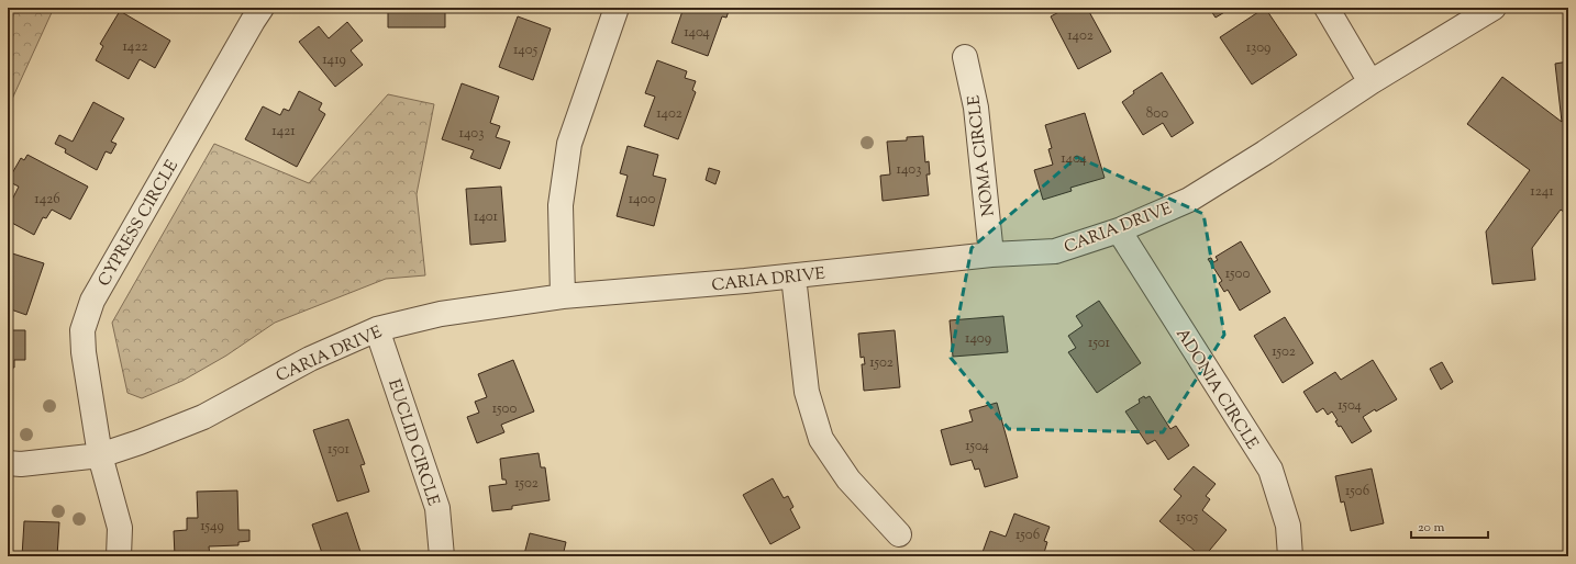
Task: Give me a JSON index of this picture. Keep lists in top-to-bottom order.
{
  "streets": {
    "street": [
      "NOMA CIRCLE",
      "CYPRESS CIRCLE",
      "CARIA DRIVE",
      "ADONIA CIRCLE",
      "EUCLID CIRCLE"
    ]
  },
  "crossings": [
    ["NOMA CIRCLE", "CARIA DRIVE"],
    ["CYPRESS CIRCLE", "CARIA DRIVE"],
    ["CARIA DRIVE", "ADONIA CIRCLE"],
    ["CARIA DRIVE", "EUCLID CIRCLE"]
  ],
  "house_numbers": [
    "1404",
    "1402",
    "1422",
    "1309",
    "1405",
    "1419",
    "1402",
    "800",
    "1421",
    "1403",
    "1404",
    "1403",
    "1241",
    "1426",
    "1400",
    "1401",
    "1500",
    "1409",
    "1501",
    "1502",
    "1502",
    "1504",
    "1500",
    "1504",
    "1501",
    "1502",
    "1506",
    "1505",
    "1549",
    "1506"
  ],
  "scale_bar": "20 m"
}
